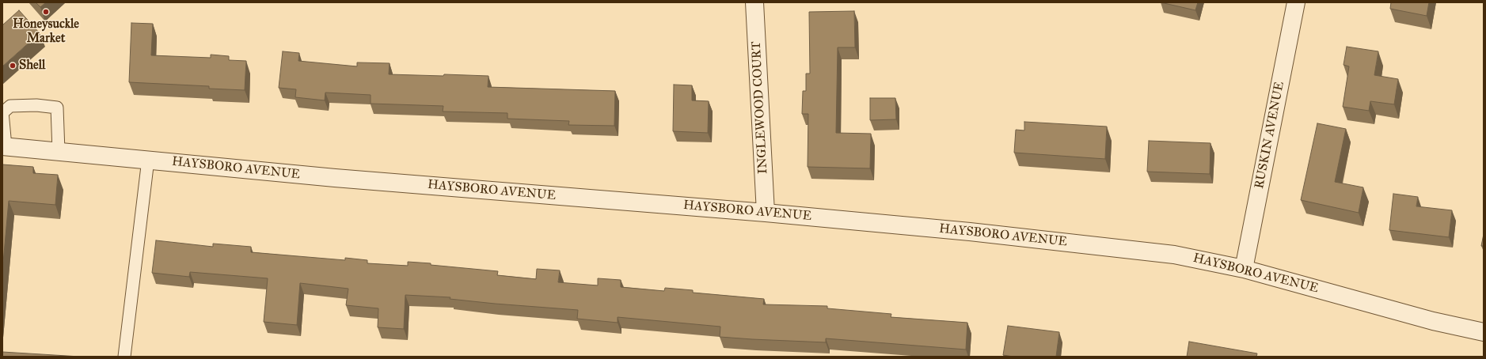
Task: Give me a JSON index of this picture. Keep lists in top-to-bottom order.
{
  "streets": {
    "street": ["INGLEWOOD COURT", "RUSKIN AVENUE", "HAYSBORO AVENUE"]
  },
  "crossings": [
    ["INGLEWOOD COURT", "HAYSBORO AVENUE"],
    ["RUSKIN AVENUE", "HAYSBORO AVENUE"]
  ],
  "places": ["Honeysuckle Market", "Shell"]
}
